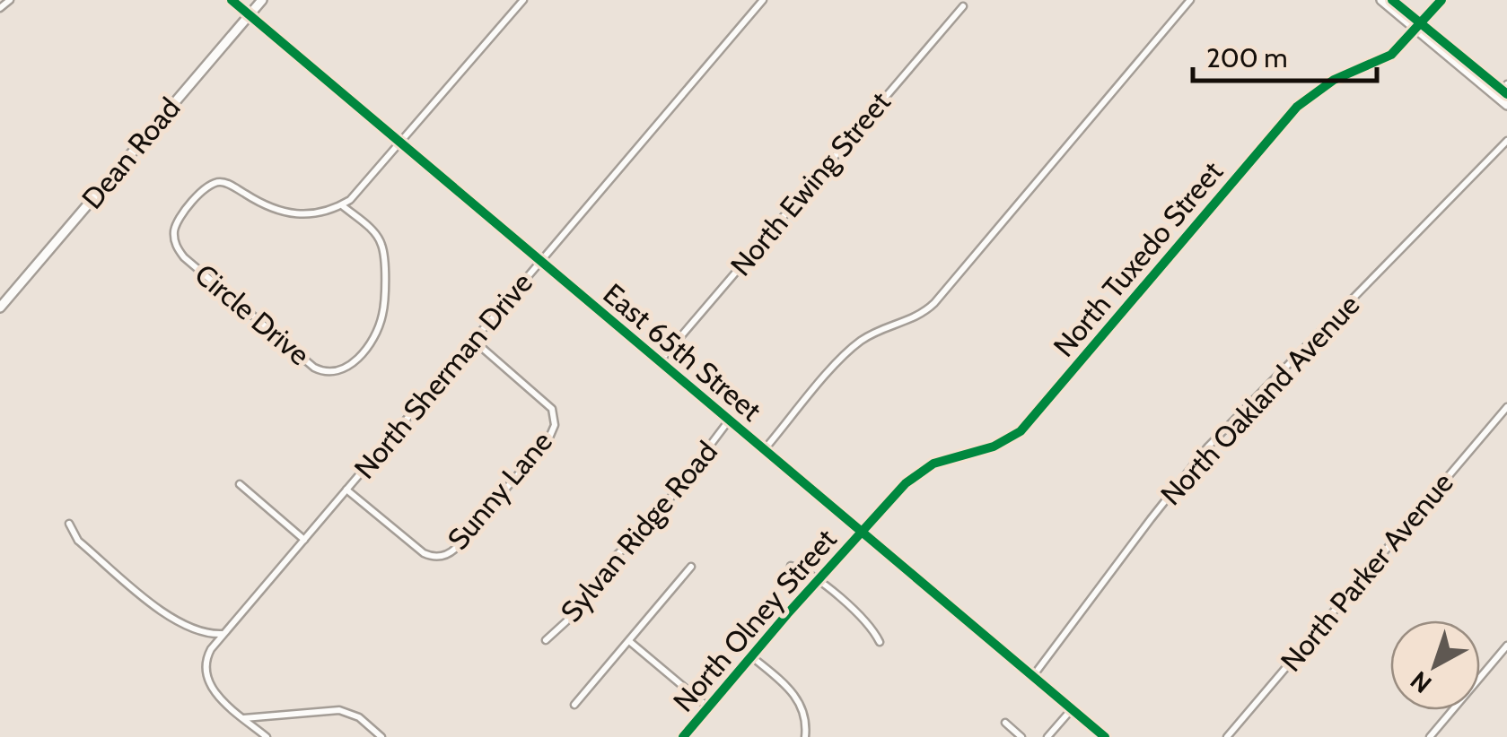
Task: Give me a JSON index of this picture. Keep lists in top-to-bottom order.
{
  "streets": {
    "street": [
      "Dean Road",
      "North Ewing Street",
      "North Tuxedo Street",
      "Circle Drive",
      "East 65th Street",
      "North Sherman Drive",
      "North Oakland Avenue",
      "Sunny Lane",
      "Sylvan Ridge Road",
      "North Parker Avenue",
      "North Olney Street"
    ]
  },
  "crossings": [
    ["Dean Road", "East 65th Street"],
    ["North Ewing Street", "East 65th Street"],
    ["North Tuxedo Street", "East 65th Street"],
    ["North Tuxedo Street", "North Olney Street"],
    ["East 65th Street", "North Sherman Drive"],
    ["East 65th Street", "North Oakland Avenue"],
    ["East 65th Street", "Sylvan Ridge Road"],
    ["East 65th Street", "North Olney Street"],
    ["North Sherman Drive", "Sunny Lane"]
  ],
  "scale_bar": "200 m",
  "north": "bottom left"
}
